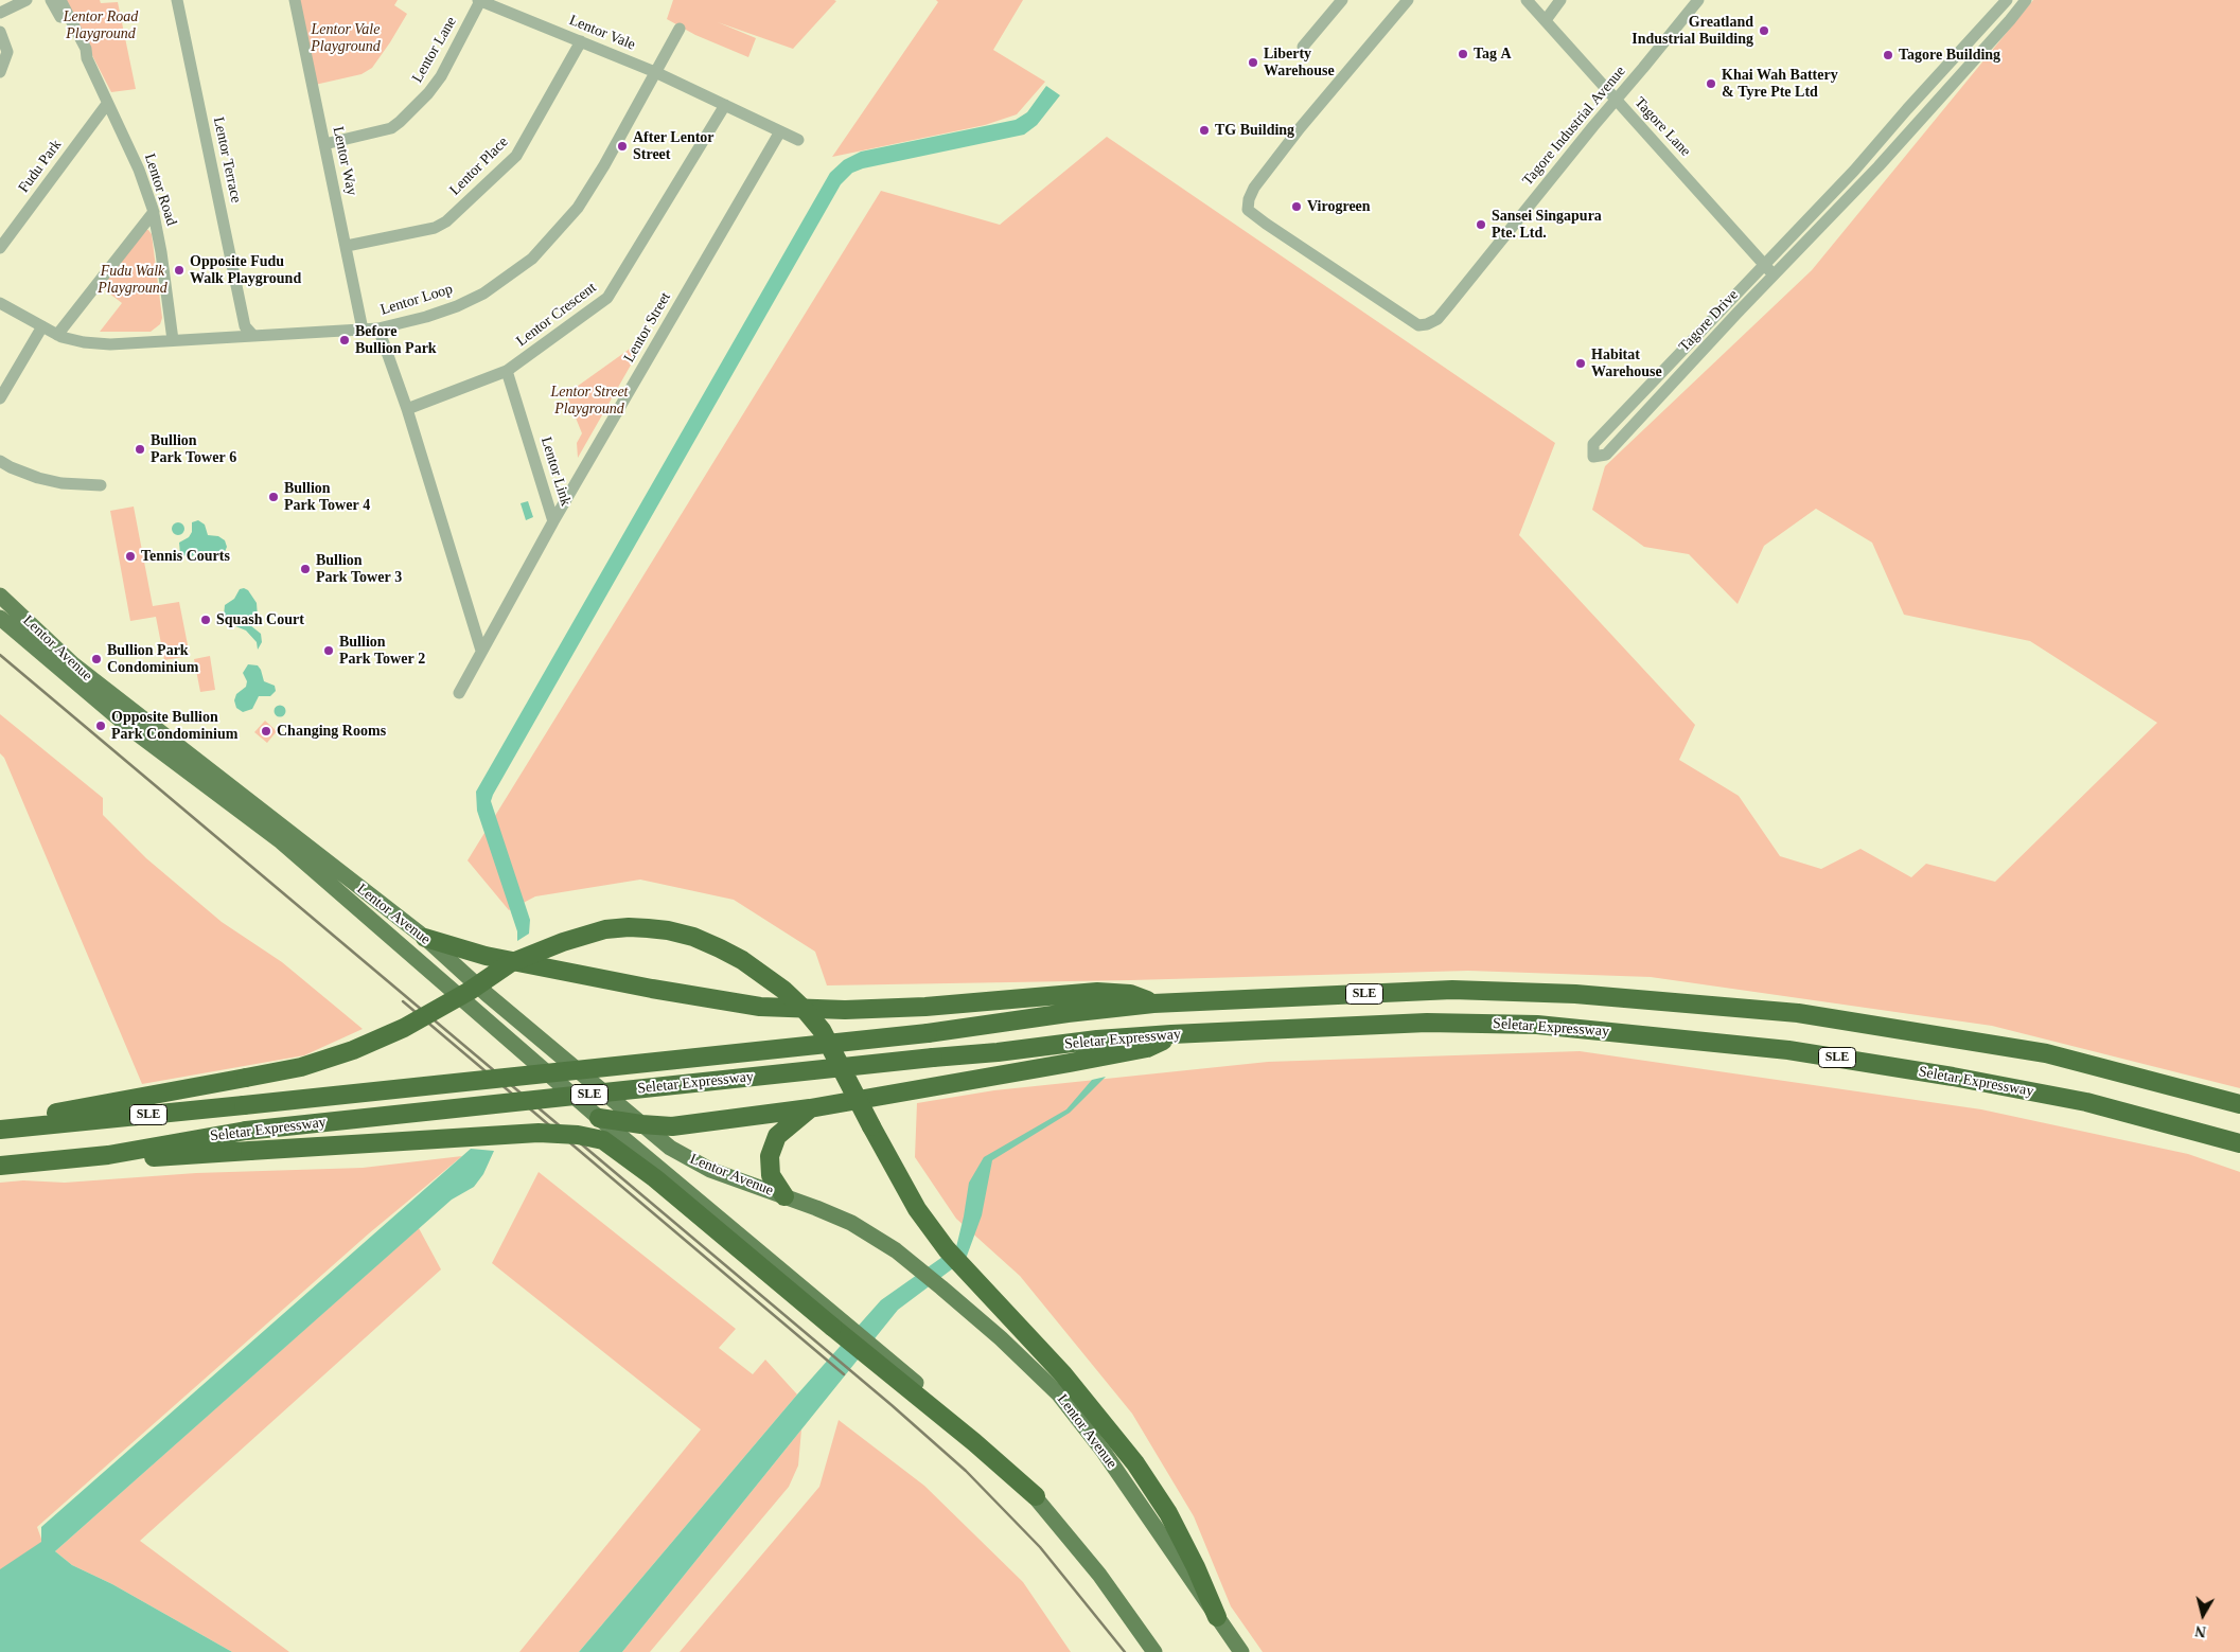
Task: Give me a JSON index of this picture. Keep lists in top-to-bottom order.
{
  "streets": {
    "highway": ["SLE", "Seletar Expressway"],
    "main road": ["Lentor Avenue"],
    "street": [
      "Lentor Vale",
      "Lentor Lane",
      "Tagore Industrial Avenue",
      "Tagore Lane",
      "Lentor Terrace",
      "Lentor Way",
      "Fudu Park",
      "Lentor Place",
      "Lentor Road",
      "Lentor Loop",
      "Lentor Crescent",
      "Tagore Drive",
      "Lentor Street",
      "Lentor Link"
    ]
  },
  "crossings": [
    ["Lentor Vale", "Lentor Lane"],
    ["Lentor Vale", "Lentor Place"],
    ["Lentor Vale", "Lentor Loop"],
    ["Lentor Lane", "Lentor Way"],
    ["Tagore Industrial Avenue", "Tagore Lane"],
    ["Tagore Lane", "Tagore Drive"],
    ["Lentor Terrace", "Lentor Loop"],
    ["Lentor Way", "Lentor Place"],
    ["Lentor Way", "Lentor Loop"],
    ["Fudu Park", "Lentor Road"],
    ["Lentor Road", "Lentor Loop"],
    ["Lentor Crescent", "Lentor Link"],
    ["Lentor Street", "Lentor Link"]
  ],
  "parks": [
    "Lentor Road Playground",
    "Lentor Vale Playground",
    "Fudu Walk Playground",
    "Lentor Street Playground"
  ],
  "places": [
    "Greatland Industrial Building",
    "Tag A",
    "Tagore Building",
    "Liberty Warehouse",
    "Khai Wah Battery & Tyre Pte Ltd",
    "TG Building",
    "After Lentor Street",
    "Virogreen",
    "Sansei Singapura Pte. Ltd.",
    "Opposite Fudu Walk Playground",
    "Before Bullion Park",
    "Habitat Warehouse",
    "Bullion Park Tower 6",
    "Bullion Park Tower 4",
    "Tennis Courts",
    "Bullion Park Tower 3",
    "Squash Court",
    "Bullion Park Tower 2",
    "Bullion Park Condominium",
    "Opposite Bullion Park Condominium",
    "Changing Rooms"
  ],
  "north": "bottom"
}
